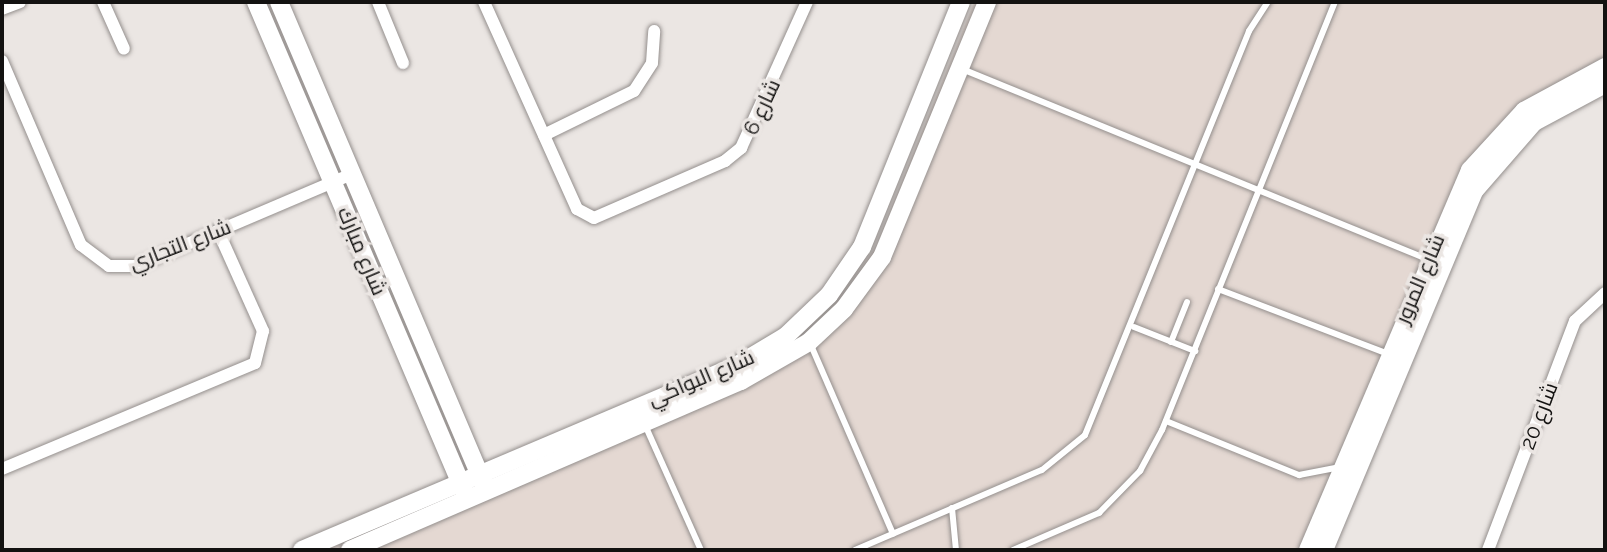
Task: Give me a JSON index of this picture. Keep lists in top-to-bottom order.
{
  "streets": {
    "street": [
      "شارع 6",
      "شارع التجاري",
      "شارع مبارك",
      "شارع المرور",
      "شارع البواكي",
      "شارع 20"
    ]
  },
  "crossings": [
    ["شارع التجاري", "شارع مبارك"],
    ["شارع مبارك", "شارع البواكي"]
  ]
}
